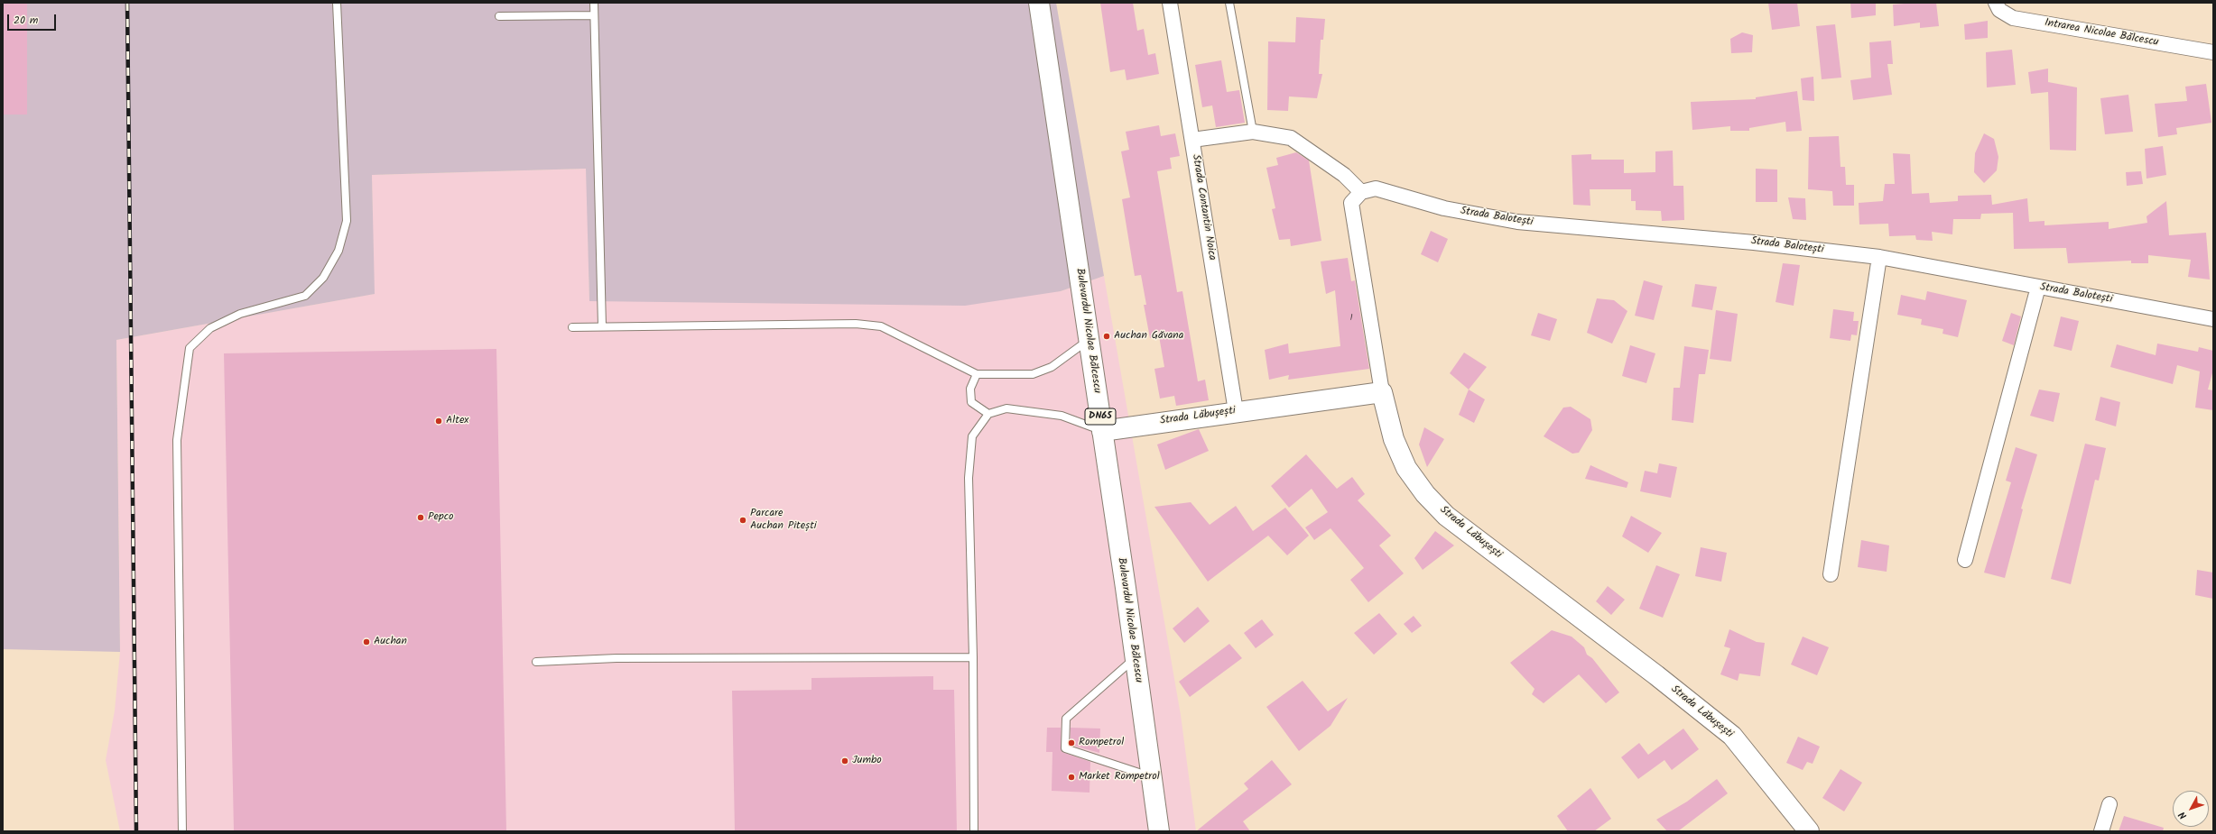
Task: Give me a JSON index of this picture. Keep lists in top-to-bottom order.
{
  "streets": {
    "street": [
      "Intrarea Nicolae Bălcescu",
      "Strada Contantin Noica",
      "Strada Balotești",
      "Bulevardul Nicolae Bălcescu",
      "DN65",
      "Strada Lăbușești"
    ]
  },
  "crossings": [
    ["Strada Contantin Noica", "Strada Lăbușești"],
    ["Bulevardul Nicolae Bălcescu", "Strada Lăbușești"]
  ],
  "places": [
    "Auchan Găvana",
    "Altex",
    "Pepco",
    "Parcare Auchan Pitești",
    "Auchan",
    "Rompetrol",
    "Jumbo",
    "Market Rompetrol"
  ],
  "house_numbers": ["1"],
  "scale_bar": "20 m",
  "north": "bottom left"
}
